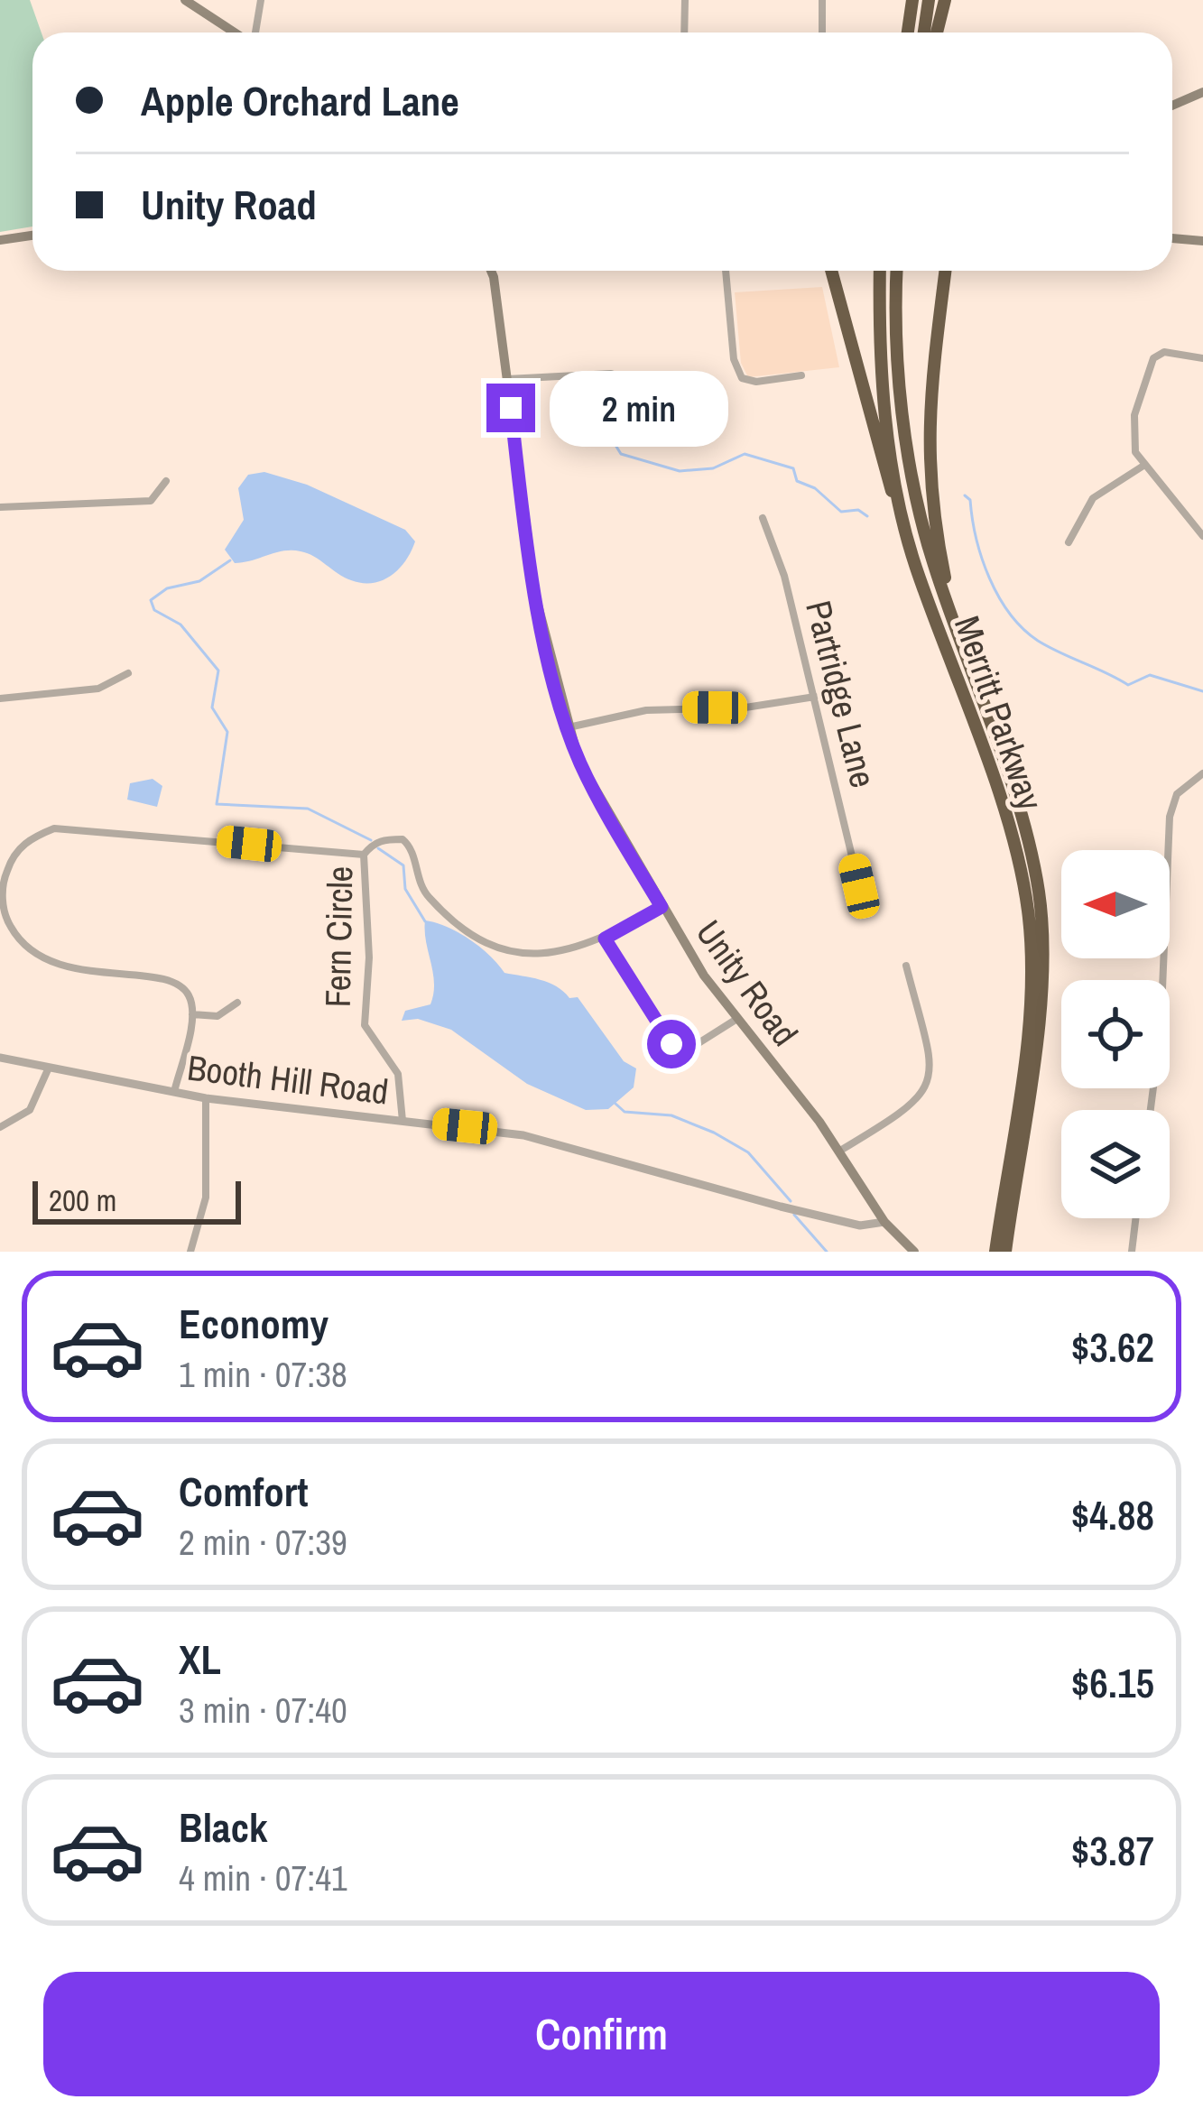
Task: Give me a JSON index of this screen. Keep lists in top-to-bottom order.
{
  "streets": {
    "highway": ["Merritt Parkway"],
    "main road": ["Unity Road"],
    "street": ["Partridge Lane", "Fern Circle", "Booth Hill Road"]
  },
  "crossings": [
    ["Fern Circle", "Unity Road"],
    ["Fern Circle", "Booth Hill Road"],
    ["Unity Road", "Booth Hill Road"]
  ],
  "scale_bar": "200 m",
  "north": "left",
  "page": {
    "banner": ["Apple Orchard Lane", "Unity Road"],
    "bubble": "2 min",
    "scale": "200 m",
    "list": [
      {
        "name": "Economy",
        "note": "1 min · 07:38",
        "value": "$3.62"
      },
      {
        "name": "Comfort",
        "note": "2 min · 07:39",
        "value": "$4.88"
      },
      {
        "name": "XL",
        "note": "3 min · 07:40",
        "value": "$6.15"
      },
      {
        "name": "Black",
        "note": "4 min · 07:41",
        "value": "$3.87"
      }
    ],
    "buttons": "Confirm"
  }
}
